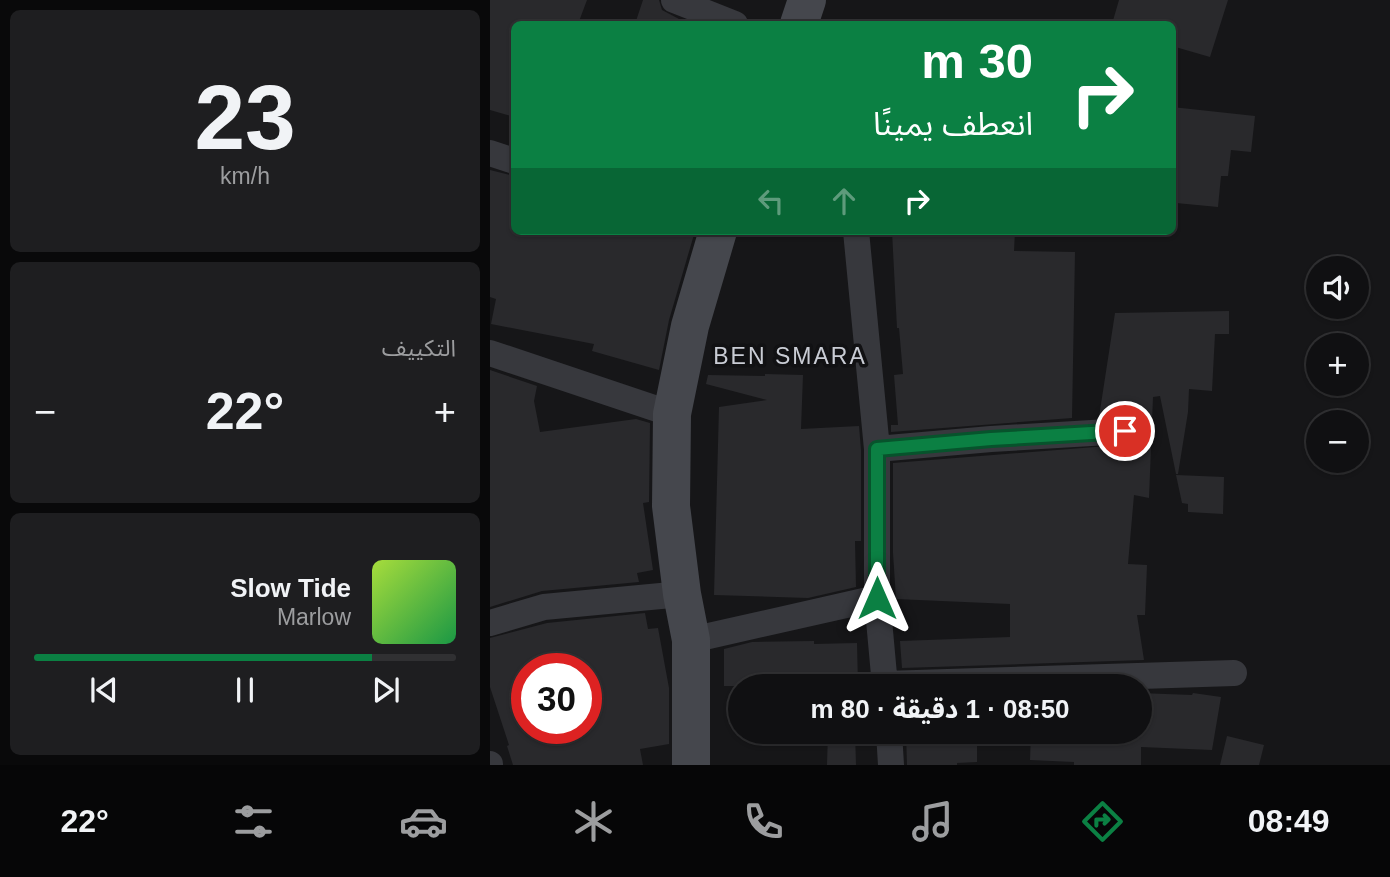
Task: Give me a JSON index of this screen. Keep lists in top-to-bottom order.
{
  "districts": ["BEN SMARA"],
  "page": {
    "tile": [
      ["23", "km/h"],
      "التكييف"
    ],
    "turn": ["30 m", "انعطف يمينًا"],
    "map_buttons": ["+", "−"],
    "heat": ["−", "22°", "+"],
    "song": ["Slow Tide", "Marlow"],
    "limit": "30",
    "trip": "08:50 · 1 دقيقة · 80 m",
    "tabs": ["08:49", "22°"]
  }
}
